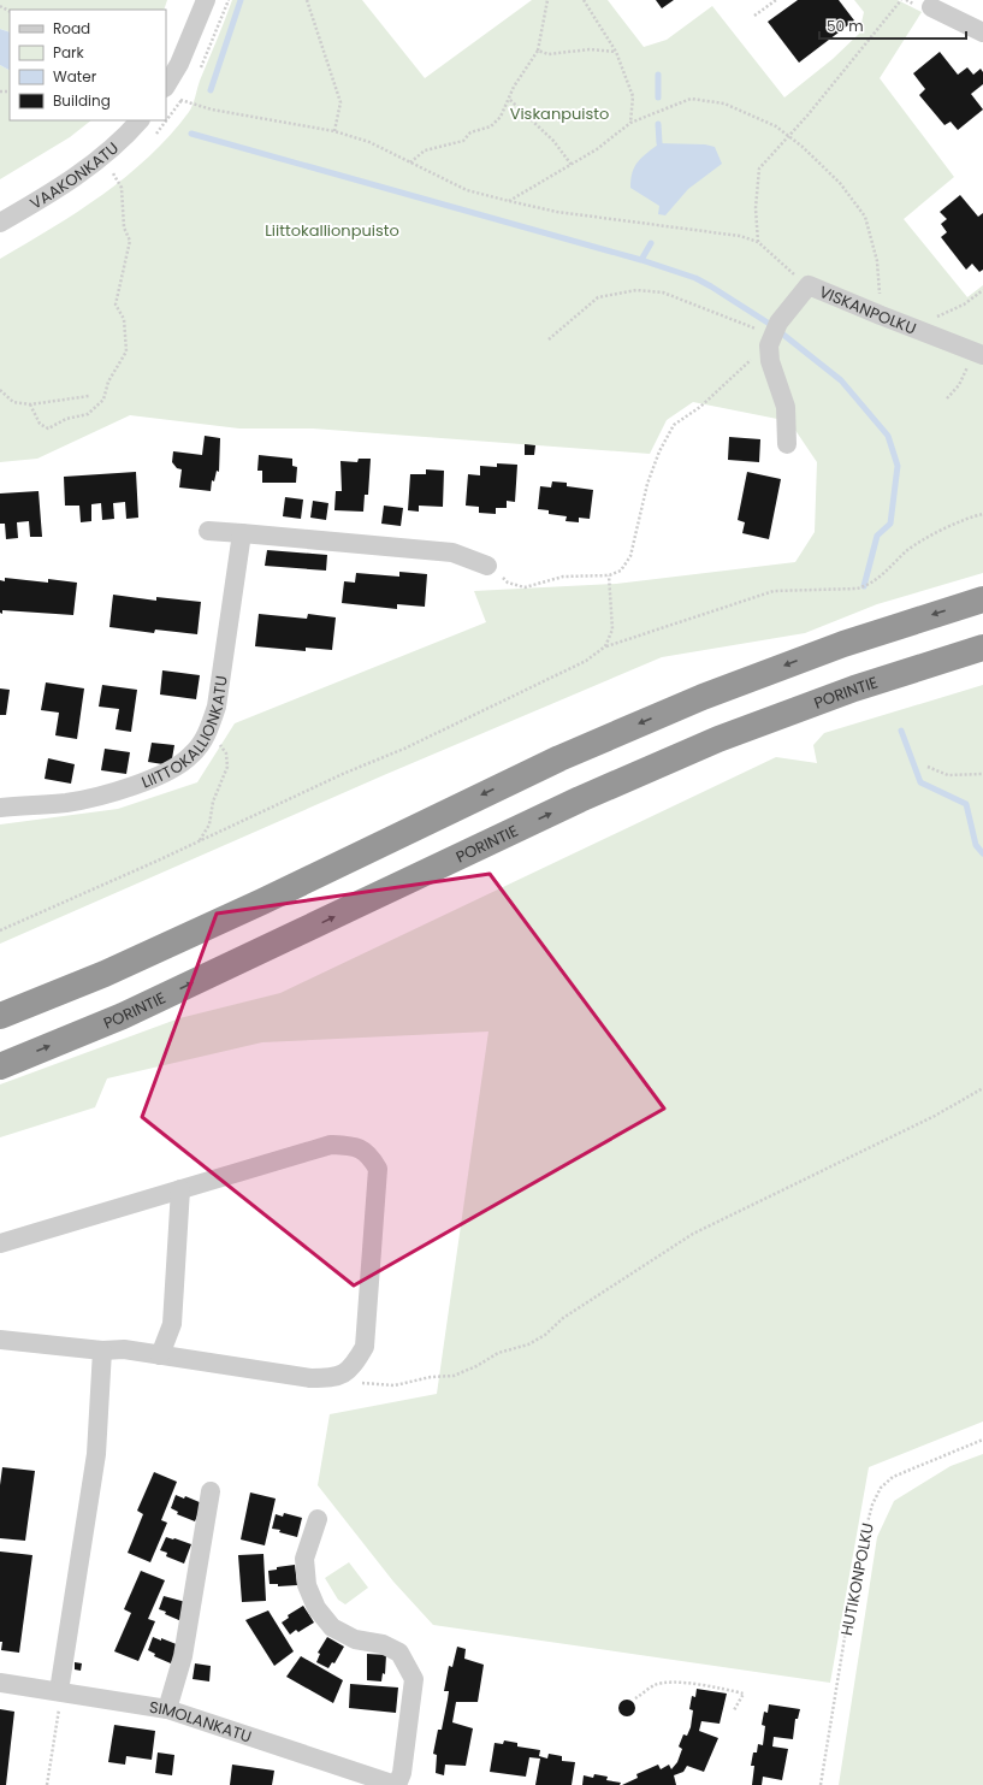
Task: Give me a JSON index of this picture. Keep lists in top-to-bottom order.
{
  "streets": {
    "highway": ["PORINTIE"],
    "street": [
      "VAAKONKATU",
      "VISKANPOLKU",
      "LIITTOKALLIONKATU",
      "SIMOLANKATU"
    ],
    "path": ["HUTIKONPOLKU"]
  },
  "parks": ["Viskanpuisto", "Liittokallionpuisto"],
  "legend": [
    "Road",
    "Park",
    "Water",
    "Building"
  ],
  "scale_bar": "50 m"
}
